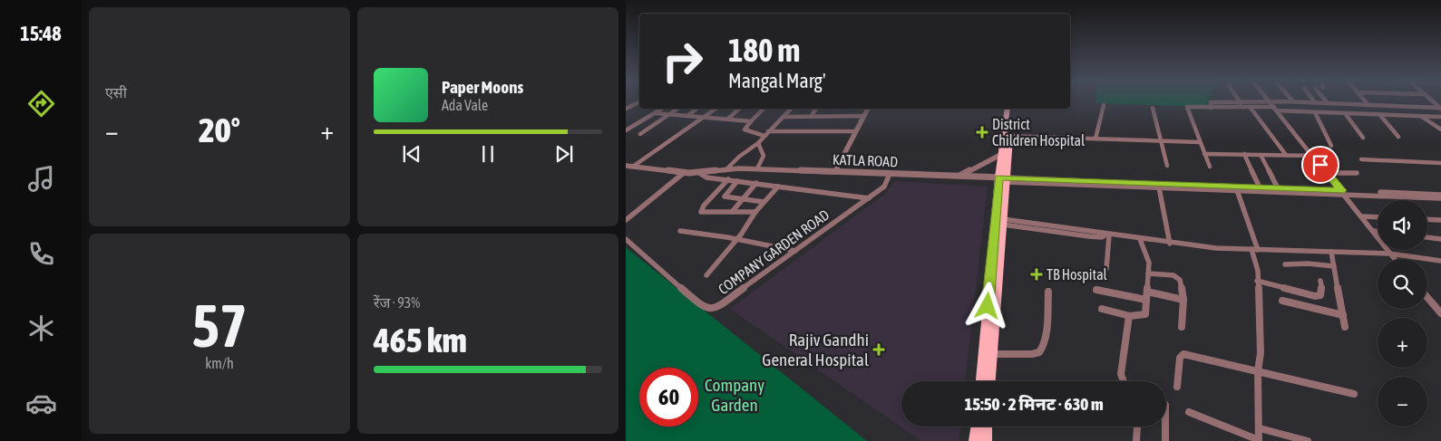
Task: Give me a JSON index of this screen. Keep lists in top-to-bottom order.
{
  "streets": {
    "street": ["KATLA ROAD", "COMPANY GARDEN ROAD"]
  },
  "crossings": [
    ["KATLA ROAD", "COMPANY GARDEN ROAD"]
  ],
  "parks": ["Company Garden"],
  "places": {
    "health": ["District Children Hospital", "TB Hospital", "Rajiv Gandhi General Hospital"]
  },
  "page": {
    "tabs": "15:48",
    "tile": [
      "एसी",
      ["57", "km/h"],
      ["रेंज · 93%", "465 km"]
    ],
    "turn": ["180 m", "Mangal Marg'"],
    "song": ["Paper Moons", "Ada Vale"],
    "heat": ["−", "20°", "+"],
    "map_buttons": ["+", "−"],
    "limit": "60",
    "trip": "15:50 · 2 मिनट · 630 m"
  }
}
